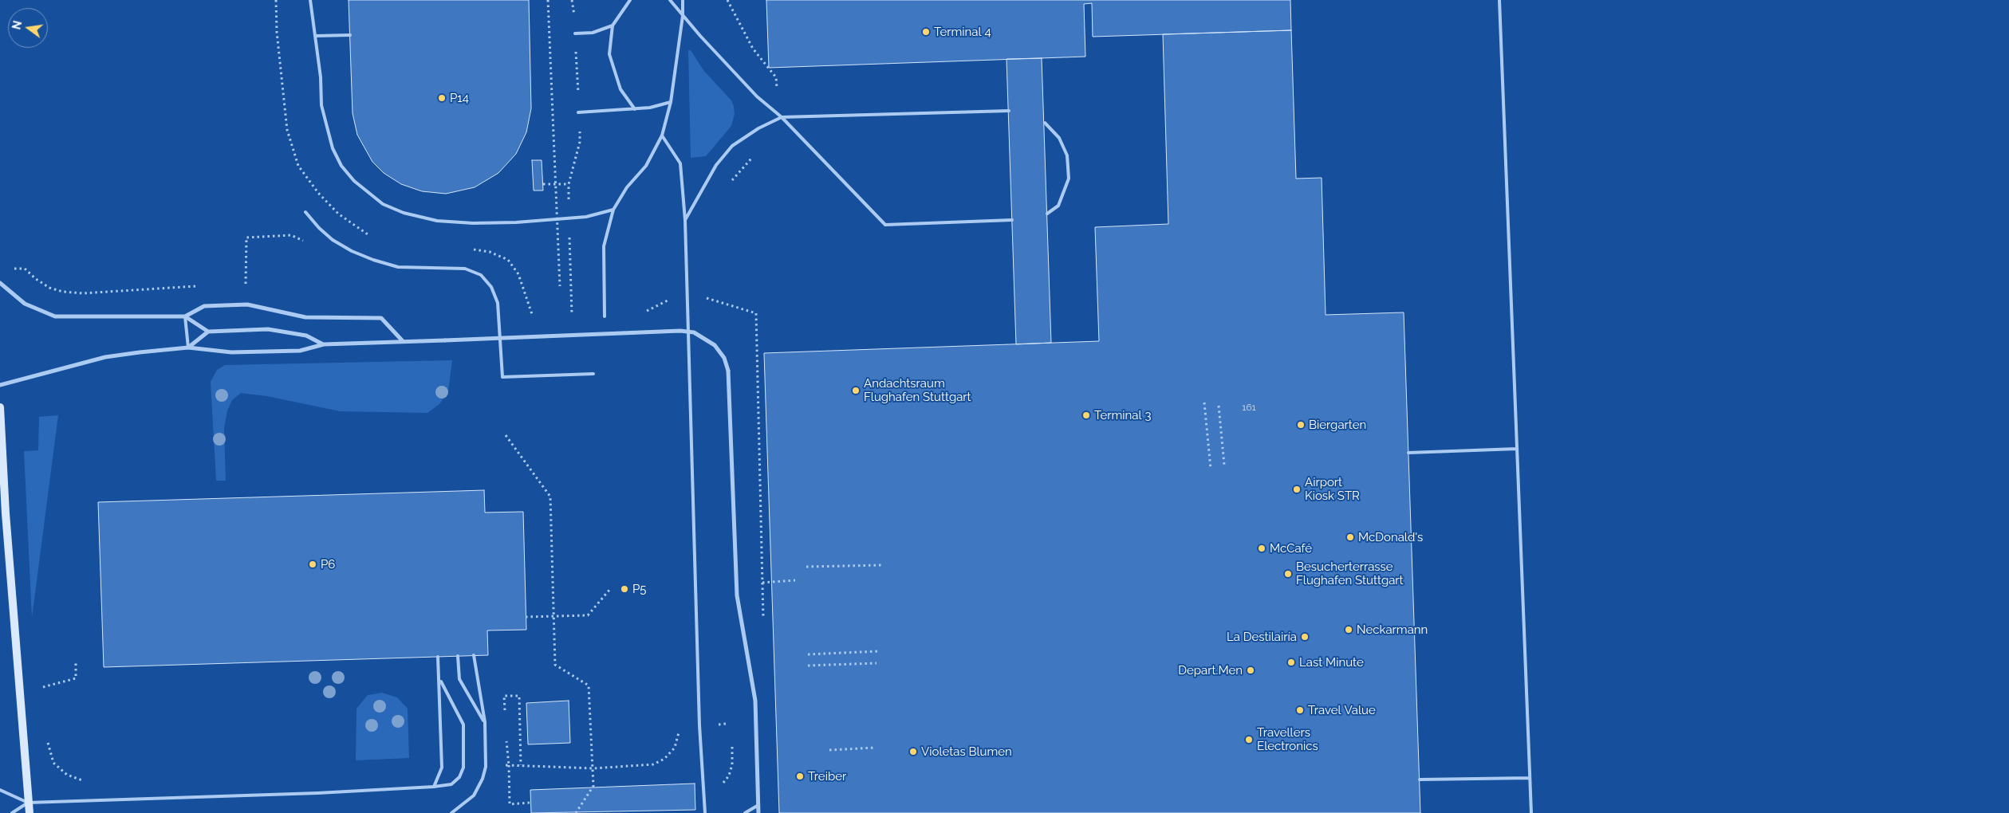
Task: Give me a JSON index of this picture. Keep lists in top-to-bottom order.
{
  "places": [
    "Terminal 4",
    "P14",
    "Andachtsraum Flughafen Stuttgart",
    "Terminal 3",
    "Biergarten",
    "Airport Kiosk STR",
    "McDonald's",
    "McCafé",
    "P6",
    "Besucherterrasse Flughafen Stuttgart",
    "P5",
    "Neckarmann",
    "La Destilairía",
    "Last Minute",
    "Depart.Men",
    "Travel Value",
    "Travellers Electronics",
    "Violetas Blumen",
    "Treiber"
  ],
  "house_numbers": ["161"],
  "north": "left"
}
